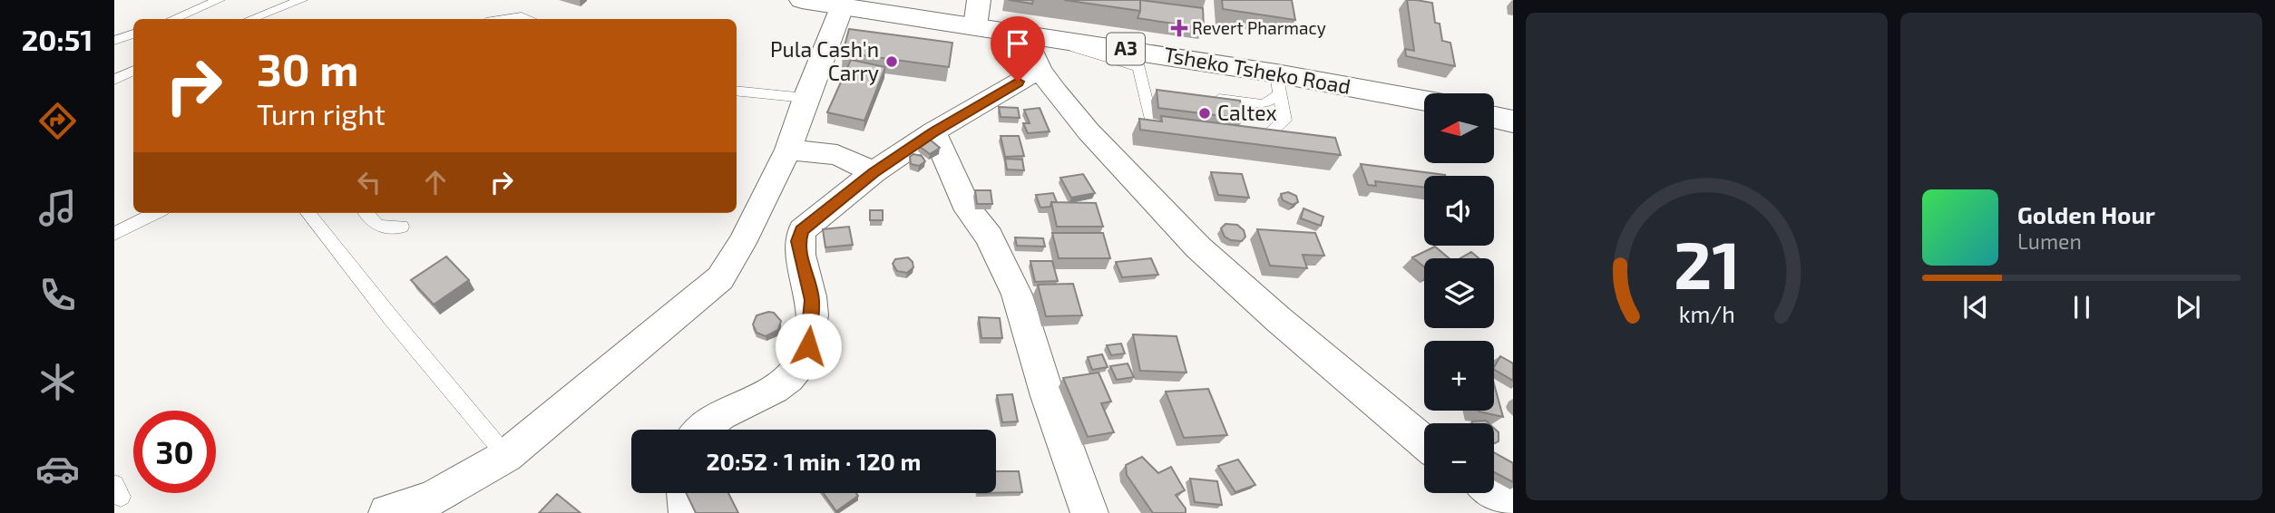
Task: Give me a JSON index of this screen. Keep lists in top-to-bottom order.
{
  "streets": {
    "highway": ["A3", "Tsheko Tsheko Road"]
  },
  "places": {
    "health": ["Revert Pharmacy"],
    "other": ["Pula Cash'n Carry", "Caltex"]
  },
  "north": "left",
  "page": {
    "tabs": "20:51",
    "turn": ["30 m", "Turn right"],
    "map_buttons": ["+", "−"],
    "song": ["Golden Hour", "Lumen"],
    "limit": "30",
    "trip": "20:52 · 1 min · 120 m",
    "gauge": ["21", "km/h"]
  }
}
